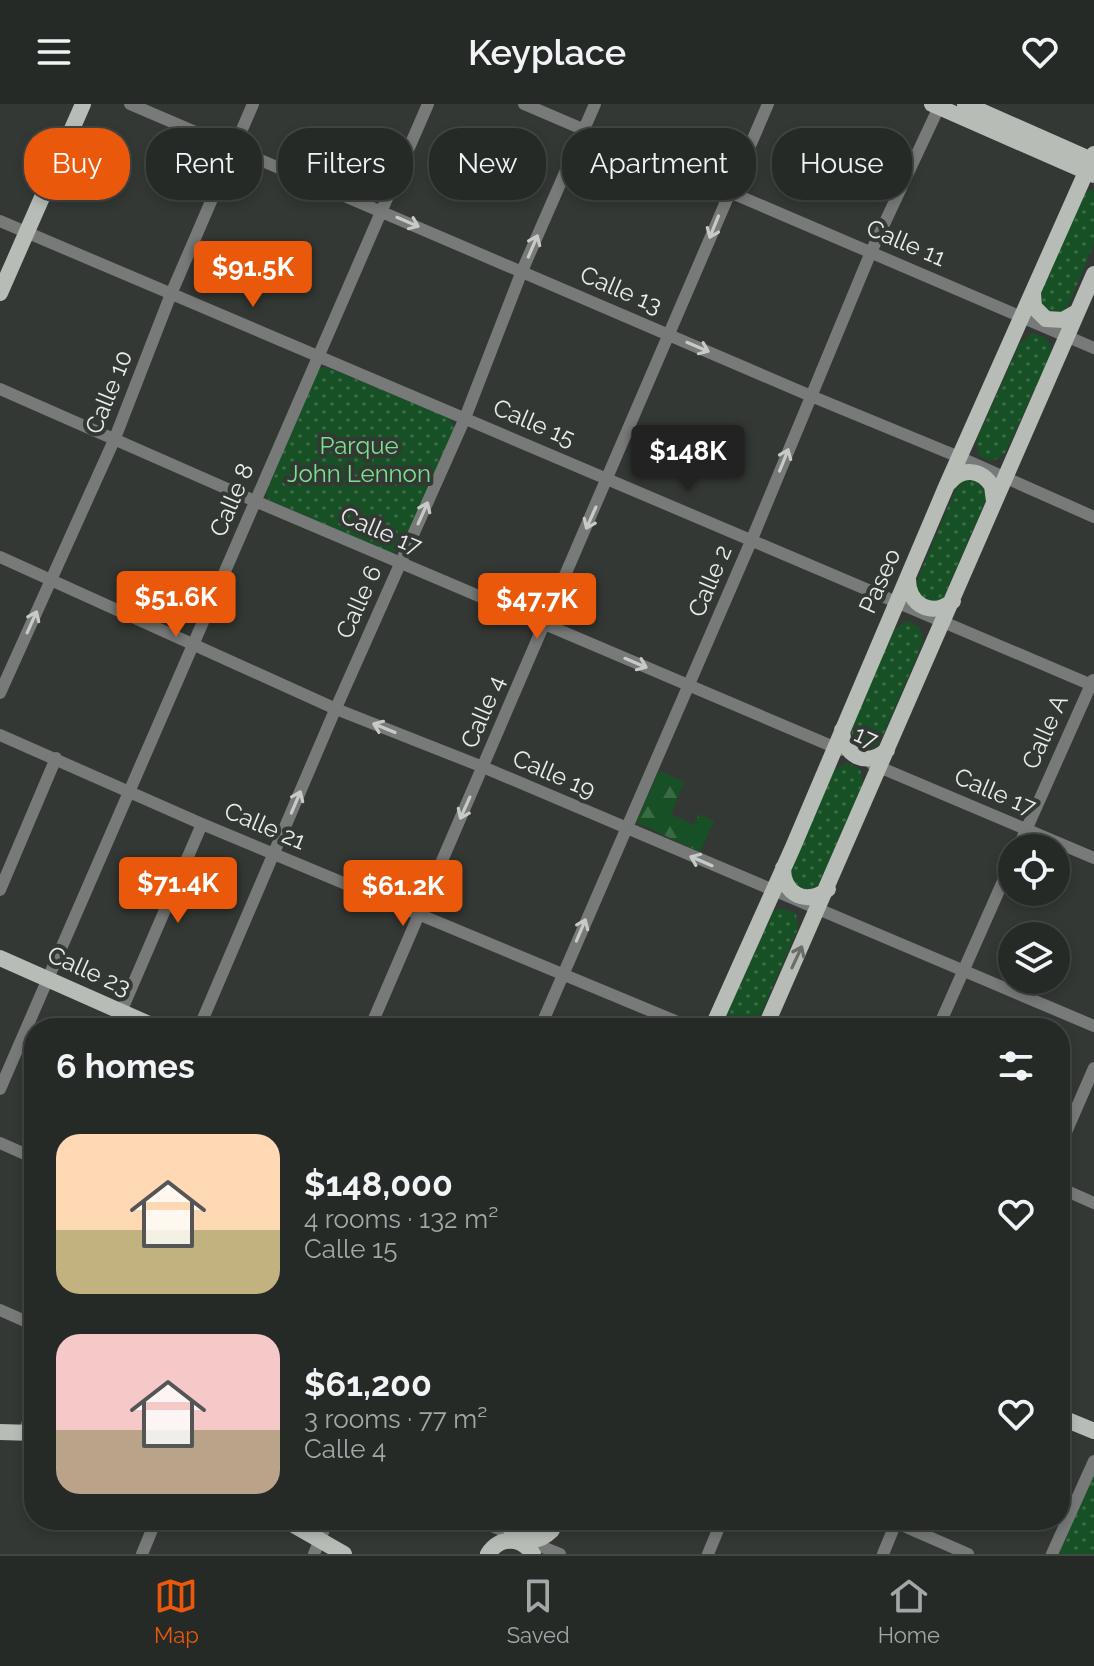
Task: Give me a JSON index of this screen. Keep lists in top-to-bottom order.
{
  "streets": {
    "main road": ["Paseo", "Calle 23"],
    "street": [
      "Calle 11",
      "Calle 13",
      "Calle 10",
      "Calle 15",
      "Calle 8",
      "Calle 17",
      "Calle 2",
      "Calle 6",
      "Calle 4",
      "Calle A",
      "17",
      "Calle 19",
      "Calle 21"
    ]
  },
  "crossings": [
    ["Calle 11", "Calle 2"],
    ["Calle 11", "Paseo"],
    ["Calle 13", "Calle 8"],
    ["Calle 13", "Calle 2"],
    ["Calle 13", "Paseo"],
    ["Calle 13", "Calle 6"],
    ["Calle 13", "Calle 4"],
    ["Calle 10", "Calle 15"],
    ["Calle 10", "Calle 17"],
    ["Calle 10", "Calle 19"],
    ["Calle 15", "Calle 8"],
    ["Calle 15", "Calle 2"],
    ["Calle 15", "Paseo"],
    ["Calle 15", "Calle 6"],
    ["Calle 15", "Calle 4"],
    ["Calle 8", "Calle 17"],
    ["Calle 8", "Calle 19"],
    ["Calle 8", "Calle 21"],
    ["Calle 8", "Calle 23"],
    ["Calle 17", "Calle 2"],
    ["Calle 17", "Paseo"],
    ["Calle 17", "Calle 6"],
    ["Calle 17", "Calle 4"],
    ["Calle 17", "Calle A"],
    ["Calle 17", "17"],
    ["Calle 2", "Calle 19"],
    ["Calle 2", "Calle 21"],
    ["Paseo", "17"],
    ["Paseo", "Calle 19"],
    ["Calle 6", "Calle 19"],
    ["Calle 6", "Calle 21"],
    ["Calle 4", "Calle 19"],
    ["Calle 4", "Calle 21"]
  ],
  "one_way": ["Calle 6", "Calle 4"],
  "parks": ["Parque John Lennon"],
  "page": {
    "header": "Keyplace",
    "chip": [
      "Buy",
      "Rent",
      "Filters",
      "New",
      "Apartment",
      "House"
    ],
    "price": [
      "$91.5K",
      "$148K",
      "$51.6K",
      "$47.7K",
      "$71.4K",
      "$61.2K"
    ],
    "heading": "6 homes",
    "list": [
      {
        "name": "$148,000",
        "note": "4 rooms · 132 m² · Calle 15"
      },
      {
        "name": "$61,200",
        "note": "3 rooms · 77 m² · Calle 4"
      }
    ],
    "tabs": ["Map", "Saved", "Home"]
  }
}
